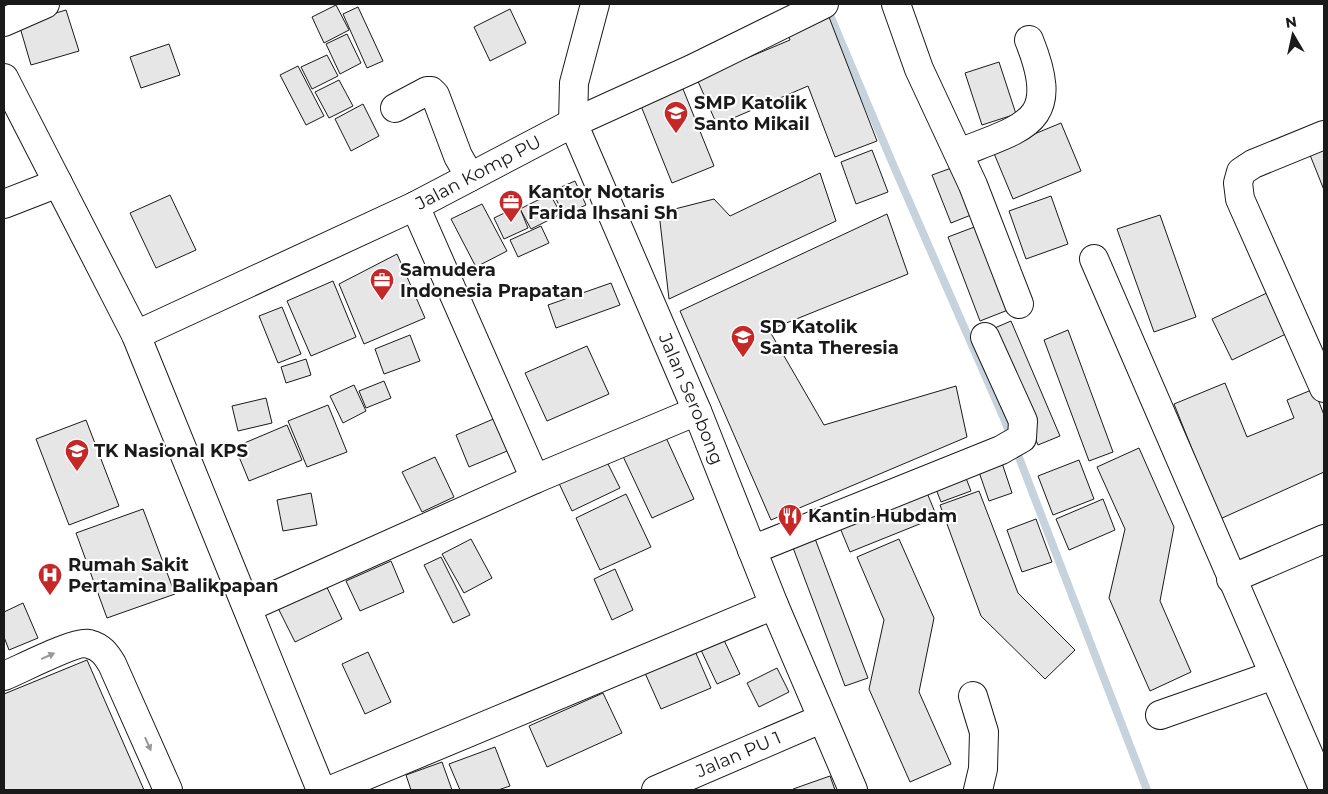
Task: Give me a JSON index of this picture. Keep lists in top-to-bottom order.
{
  "streets": {
    "street": ["Jalan Komp PU", "Jalan Serobong", "Jalan PU 1"]
  },
  "crossings": [
    ["Jalan Komp PU", "Jalan Serobong"],
    ["Jalan Serobong", "Jalan PU 1"]
  ],
  "places": {
    "school or university": ["SMP Katolik Santo Mikail", "SD Katolik Santa Theresia", "TK Nasional KPS"],
    "office": ["Kantor Notaris Farida Ihsani Sh", "Samudera Indonesia Prapatan"],
    "restaurant": ["Kantin Hubdam"],
    "hospital": ["Rumah Sakit Pertamina Balikpapan"]
  },
  "north": "top"
}
